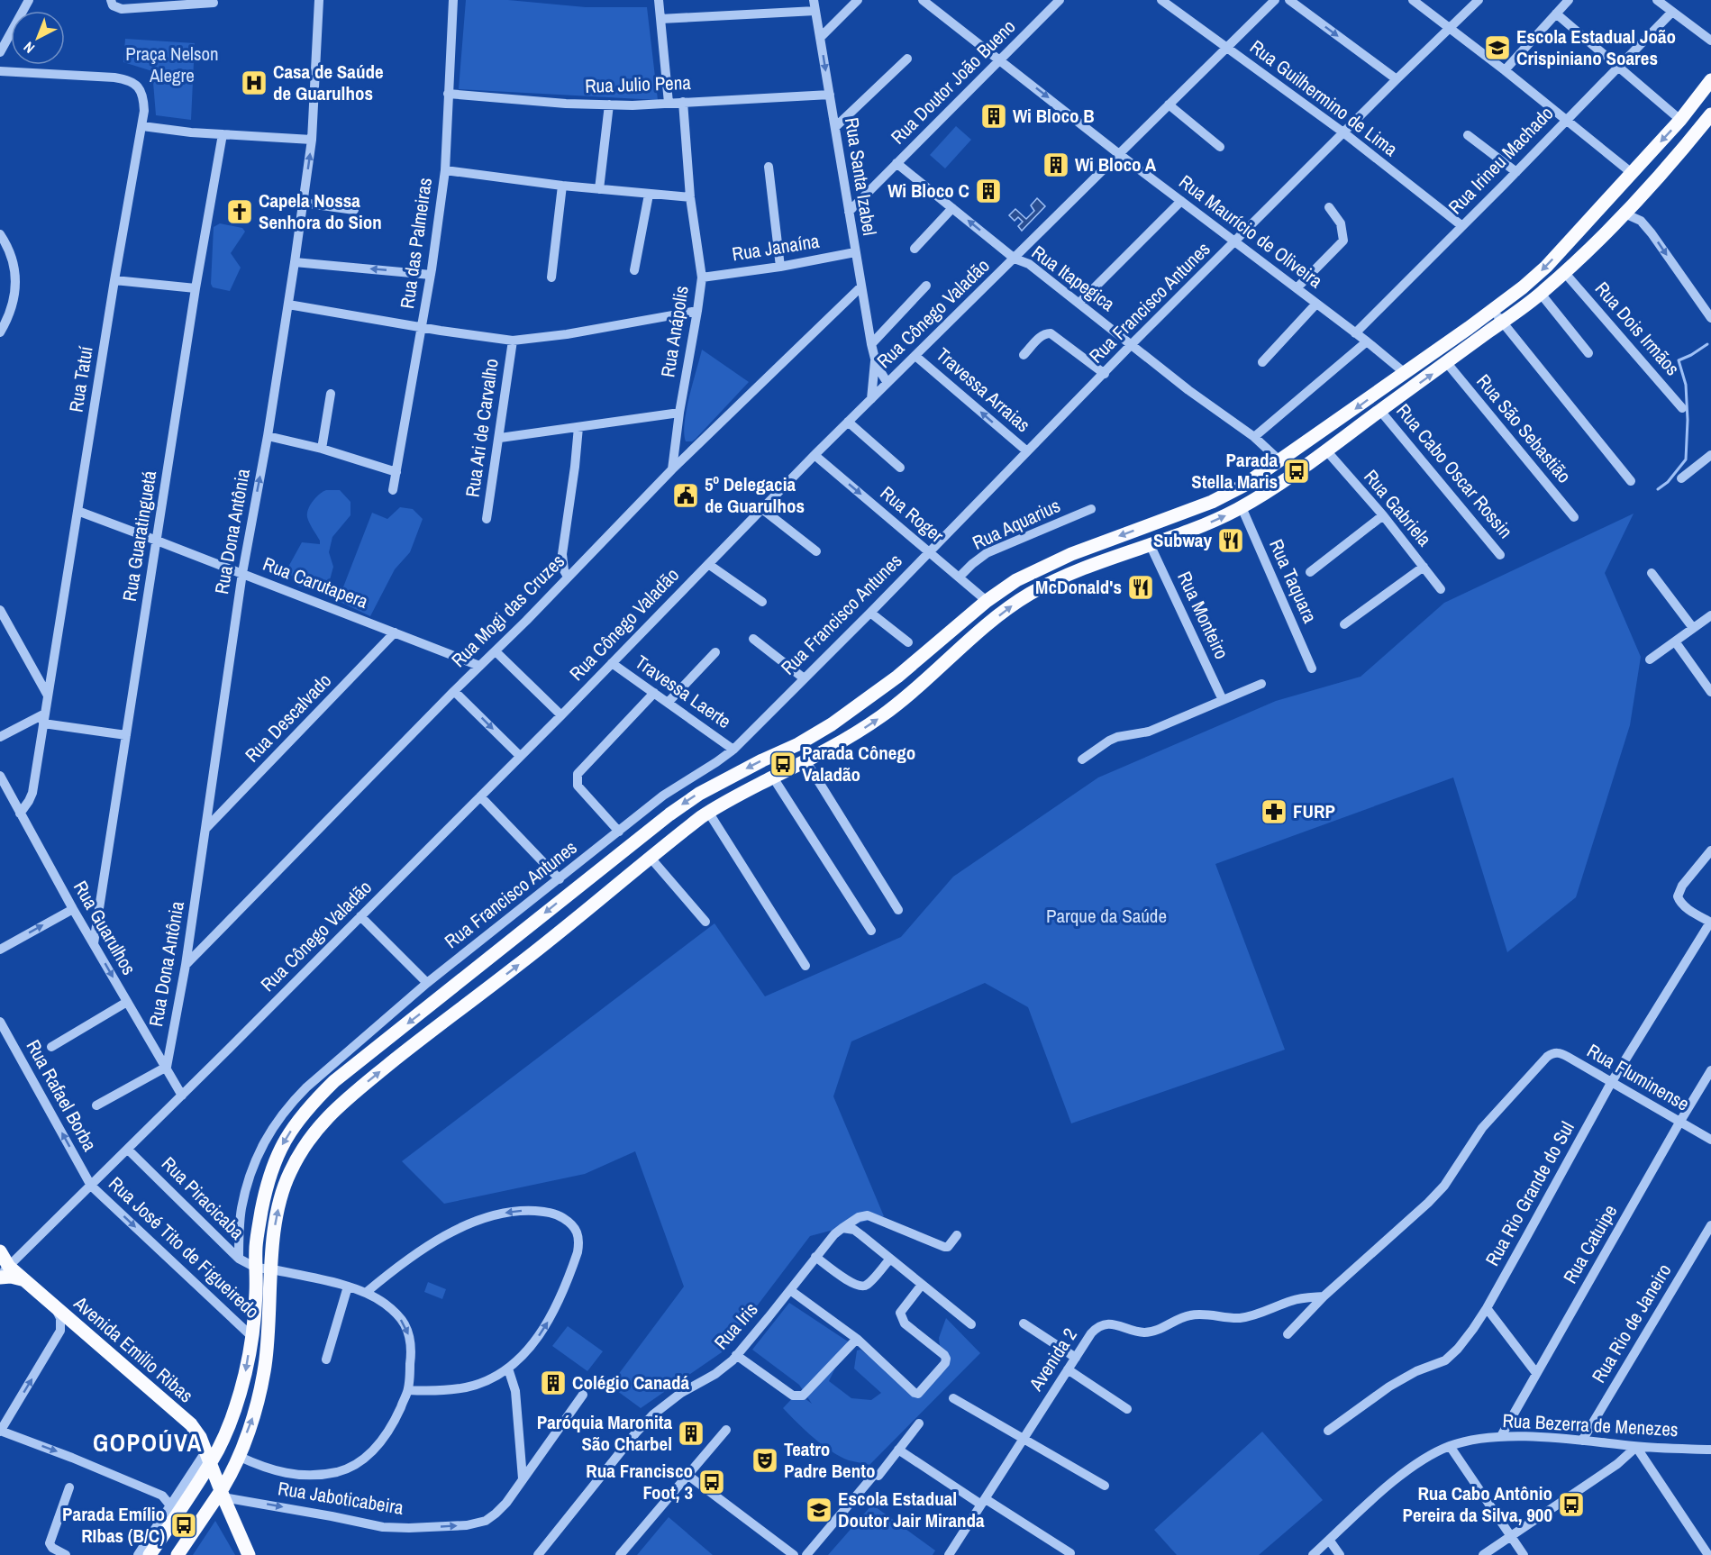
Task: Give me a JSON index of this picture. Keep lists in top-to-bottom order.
{
  "streets": {
    "main road": ["Avenida Emilio Ribas"],
    "street": [
      "Rua Doutor João Bueno",
      "Rua Julio Pena",
      "Rua Guilhermino de Lima",
      "Rua Irineu Machado",
      "Rua Santa Izabel",
      "Rua Maurício de Oliveira",
      "Rua das Palmeiras",
      "Rua Janaína",
      "Rua Itapegica",
      "Rua Francisco Antunes",
      "Rua Cônego Valadão",
      "Rua Dois Irmãos",
      "Rua Anápolis",
      "Rua Tatuí",
      "Travessa Arraias",
      "Rua Ari de Carvalho",
      "Rua São Sebastião",
      "Rua Cabo Oscar Rossin",
      "Rua Gabriela",
      "Rua Roger",
      "Rua Aquarius",
      "Rua Dona Antônia",
      "Rua Guaratinguetá",
      "Rua Taquara",
      "Rua Carutapera",
      "Rua Mogi das Cruzes",
      "Rua Monteiro",
      "Travessa Laerte",
      "Rua Descalvado",
      "Rua Guarulhos",
      "Rua Fluminense",
      "Rua Rafael Borba",
      "Rua Rio Grande do Sul",
      "Rua Piracicaba",
      "Rua Catuipe",
      "Rua José Tito de Figueiredo",
      "Rua Rio de Janeiro",
      "Rua Iris",
      "Avenida 2",
      "Rua Bezerra de Menezes",
      "Rua Jaboticabeira"
    ]
  },
  "crossings": [
    ["Rua Doutor João Bueno", "Rua Santa Izabel"],
    ["Rua Doutor João Bueno", "Rua Maurício de Oliveira"],
    ["Rua Doutor João Bueno", "Rua Itapegica"],
    ["Rua Julio Pena", "Rua Santa Izabel"],
    ["Rua Julio Pena", "Rua das Palmeiras"],
    ["Rua Julio Pena", "Rua Anápolis"],
    ["Rua Guilhermino de Lima", "Rua Irineu Machado"],
    ["Rua Guilhermino de Lima", "Rua Francisco Antunes"],
    ["Rua Guilhermino de Lima", "Rua Cônego Valadão"],
    ["Rua Irineu Machado", "Rua Maurício de Oliveira"],
    ["Rua Santa Izabel", "Rua Janaína"],
    ["Rua Santa Izabel", "Rua Cônego Valadão"],
    ["Rua Santa Izabel", "Rua Mogi das Cruzes"],
    ["Rua Maurício de Oliveira", "Rua Francisco Antunes"],
    ["Rua Maurício de Oliveira", "Rua Cônego Valadão"],
    ["Rua Janaína", "Rua Anápolis"],
    ["Rua Itapegica", "Rua Francisco Antunes"],
    ["Rua Itapegica", "Rua Cônego Valadão"],
    ["Rua Francisco Antunes", "Travessa Arraias"],
    ["Rua Francisco Antunes", "Rua Roger"],
    ["Rua Francisco Antunes", "Travessa Laerte"],
    ["Rua Francisco Antunes", "Rua Piracicaba"],
    ["Rua Cônego Valadão", "Travessa Arraias"],
    ["Rua Cônego Valadão", "Rua Roger"],
    ["Rua Cônego Valadão", "Travessa Laerte"],
    ["Rua Cônego Valadão", "Rua Guarulhos"],
    ["Rua Cônego Valadão", "Rua Rafael Borba"],
    ["Rua Cônego Valadão", "Rua Piracicaba"],
    ["Rua Cônego Valadão", "Rua José Tito de Figueiredo"],
    ["Rua Cônego Valadão", "Avenida Emilio Ribas"],
    ["Rua Anápolis", "Rua Mogi das Cruzes"],
    ["Rua Tatuí", "Rua Carutapera"],
    ["Rua Tatuí", "Rua Guarulhos"],
    ["Rua Roger", "Rua Aquarius"],
    ["Rua Dona Antônia", "Rua Carutapera"],
    ["Rua Dona Antônia", "Rua Mogi das Cruzes"],
    ["Rua Dona Antônia", "Rua Descalvado"],
    ["Rua Dona Antônia", "Rua Guarulhos"],
    ["Rua Guaratinguetá", "Rua Carutapera"],
    ["Rua Guaratinguetá", "Rua Guarulhos"],
    ["Rua Carutapera", "Rua Mogi das Cruzes"],
    ["Rua Carutapera", "Rua Descalvado"],
    ["Rua Fluminense", "Rua Rio Grande do Sul"],
    ["Rua Fluminense", "Rua Catuipe"],
    ["Rua Fluminense", "Avenida 2"],
    ["Rua Rafael Borba", "Rua José Tito de Figueiredo"],
    ["Rua Catuipe", "Rua Bezerra de Menezes"],
    ["Rua Rio de Janeiro", "Rua Bezerra de Menezes"],
    ["Avenida Emilio Ribas", "Rua Jaboticabeira"]
  ],
  "one_way": [
    "Travessa Arraias",
    "Rua Rafael Borba",
    "Rua José Tito de Figueiredo",
    "Rua Jaboticabeira"
  ],
  "districts": ["GOPOÚVA"],
  "parks": ["Praça Nelson Alegre", "Parque da Saúde"],
  "places": {
    "school or university": ["Escola Estadual João Crispiniano Soares", "Escola Estadual Doutor Jair Miranda"],
    "hospital": ["Casa de Saúde de Guarulhos"],
    "building": [
      "Wi Bloco B",
      "Wi Bloco A",
      "Wi Bloco C",
      "Colégio Canadá",
      "Paróquia Maronita São Charbel"
    ],
    "church": ["Capela Nossa Senhora do Sion"],
    "bus stop": [
      "Parada Stella Maris",
      "Parada Cônego Valadão",
      "Rua Francisco Foot, 3",
      "Rua Cabo Antônio Pereira da Silva, 900",
      "Parada Emílio RIbas (B/C)"
    ],
    "public building": ["5º Delegacia de Guarulhos"],
    "restaurant": ["Subway", "McDonald's"],
    "pharmacy": ["FURP"],
    "theatre": ["Teatro Padre Bento"]
  },
  "north": "bottom left"
}
